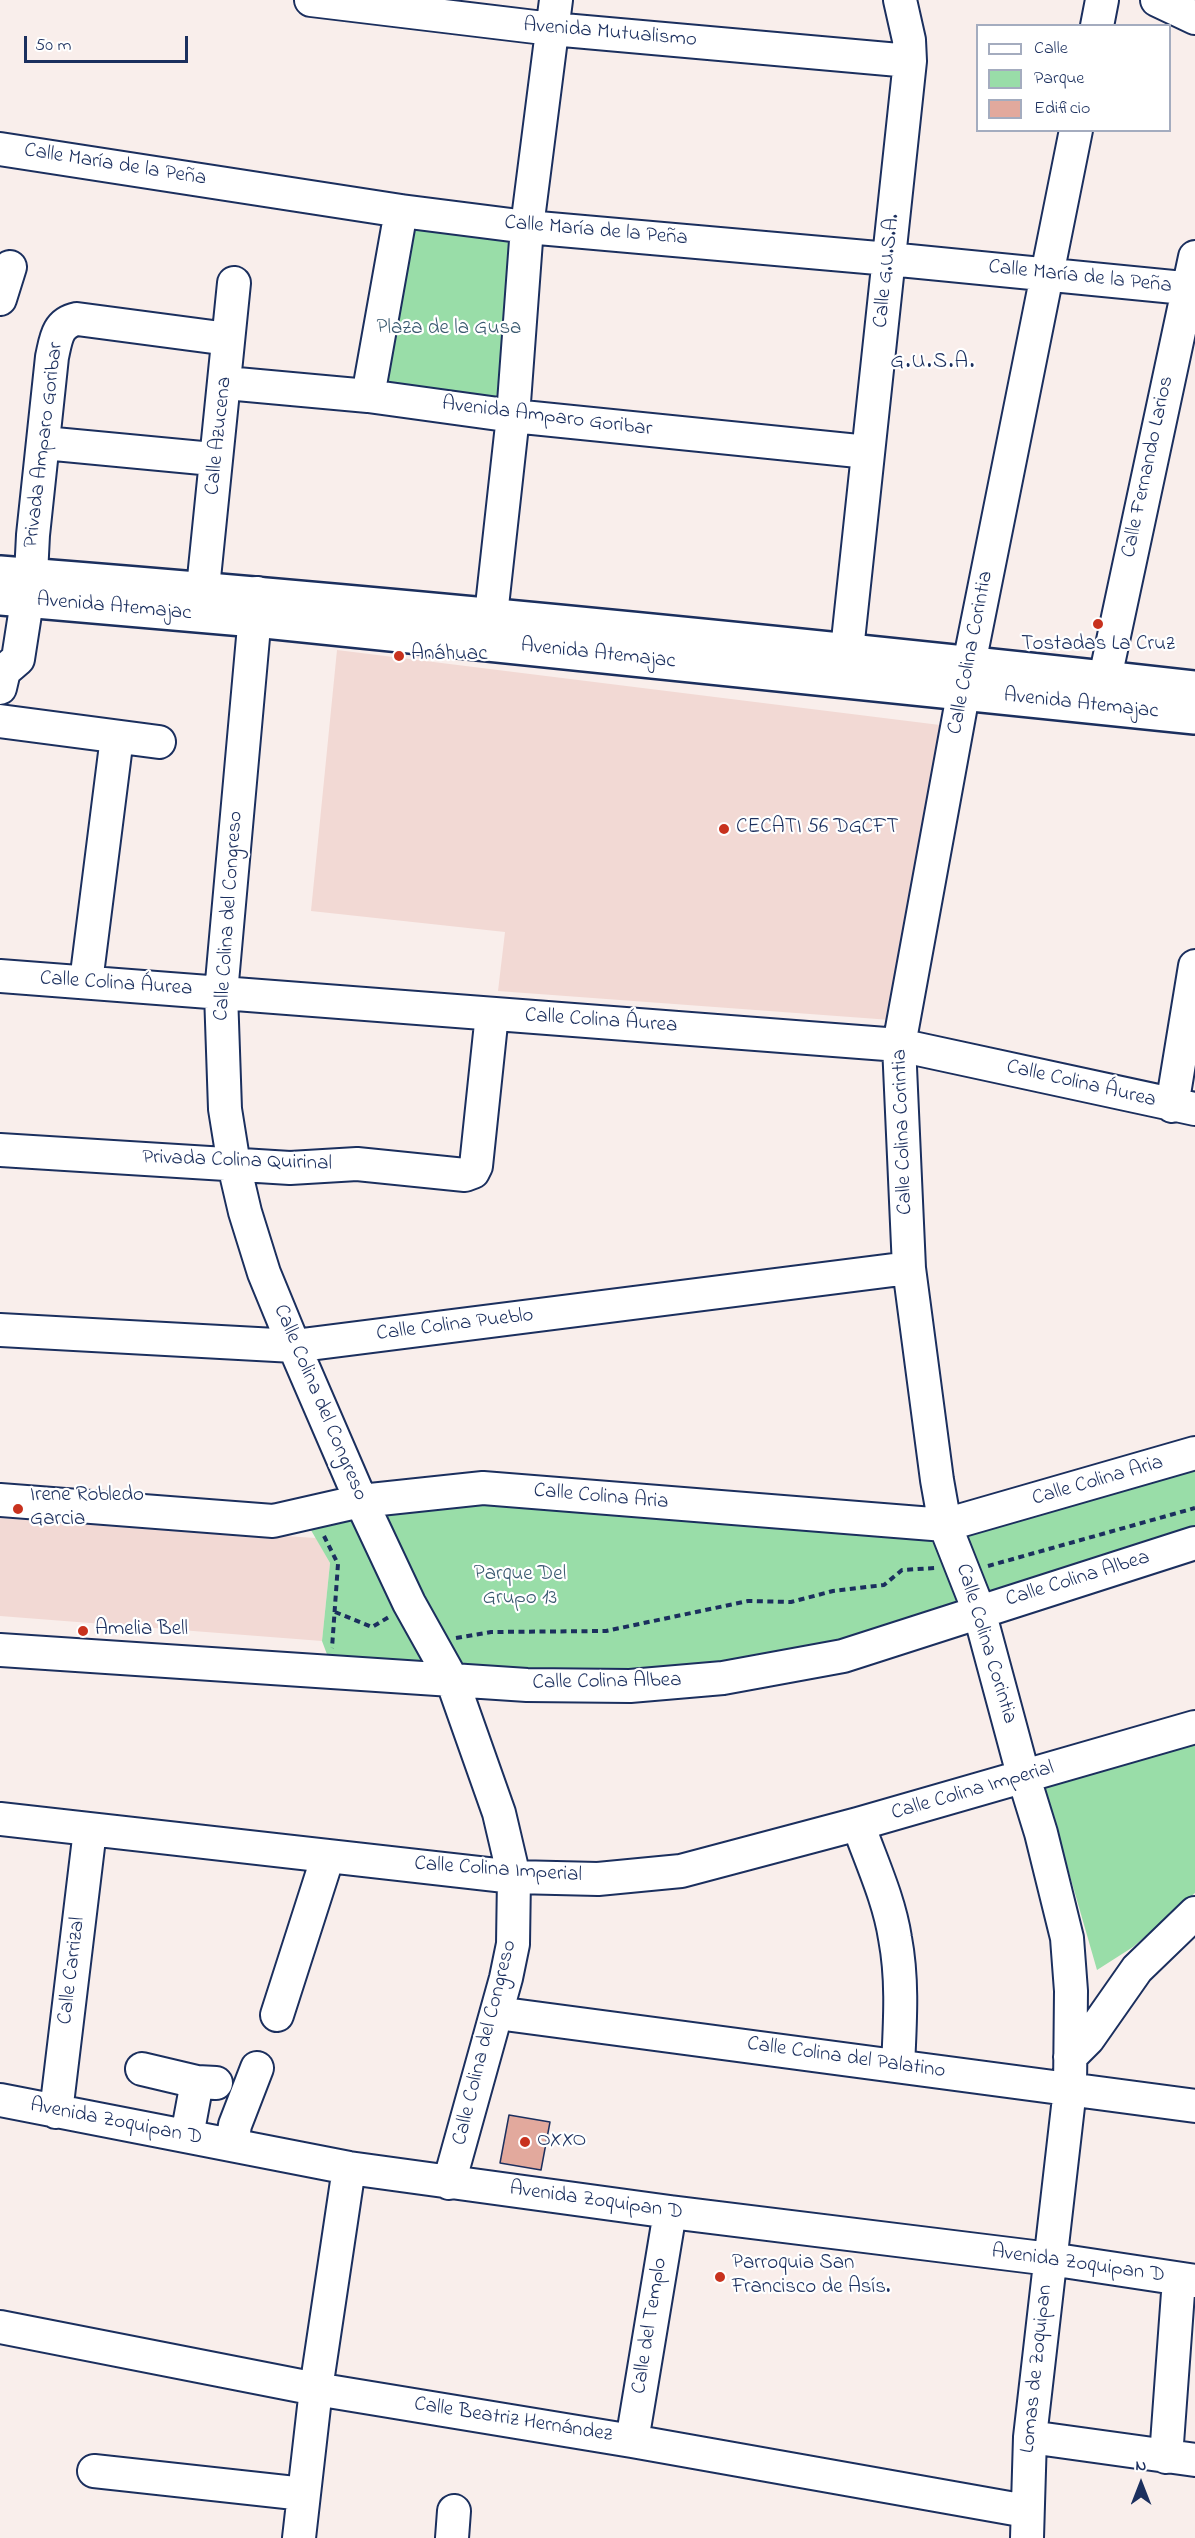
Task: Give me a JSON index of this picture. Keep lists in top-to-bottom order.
{
  "streets": {
    "main road": ["Avenida Atemajac"],
    "street": [
      "Avenida Mutualismo",
      "Calle María de la Peña",
      "Calle G.U.S.A.",
      "Avenida Amparo Goribar",
      "Calle Azucena",
      "Privada Amparo Goribar",
      "Calle Fernando Larios",
      "Calle Colina Corintia",
      "Calle Colina del Congreso",
      "Calle Colina Áurea",
      "Privada Colina Quirinal",
      "Calle Colina Pueblo",
      "Calle Colina Aria",
      "Calle Colina Albea",
      "Calle Colina Imperial",
      "Calle Carrizal",
      "Calle Colina del Palatino",
      "Avenida Zoquipan D",
      "Calle del Templo",
      "Lomas de Zoquipan",
      "Calle Beatriz Hernández"
    ]
  },
  "crossings": [
    ["Avenida Mutualismo", "Calle G.U.S.A."],
    ["Calle María de la Peña", "Calle G.U.S.A."],
    ["Calle María de la Peña", "Calle Fernando Larios"],
    ["Calle María de la Peña", "Calle Colina Corintia"],
    ["Calle G.U.S.A.", "Avenida Amparo Goribar"],
    ["Calle G.U.S.A.", "Avenida Atemajac"],
    ["Avenida Amparo Goribar", "Calle Azucena"],
    ["Calle Azucena", "Avenida Atemajac"],
    ["Privada Amparo Goribar", "Avenida Atemajac"],
    ["Calle Fernando Larios", "Avenida Atemajac"],
    ["Avenida Atemajac", "Calle Colina Corintia"],
    ["Avenida Atemajac", "Calle Colina del Congreso"],
    ["Calle Colina Corintia", "Calle Colina Áurea"],
    ["Calle Colina Corintia", "Calle Colina Pueblo"],
    ["Calle Colina Corintia", "Calle Colina Aria"],
    ["Calle Colina Corintia", "Calle Colina Albea"],
    ["Calle Colina Corintia", "Calle Colina Imperial"],
    ["Calle Colina Corintia", "Lomas de Zoquipan"],
    ["Calle Colina del Congreso", "Calle Colina Áurea"],
    ["Calle Colina del Congreso", "Privada Colina Quirinal"],
    ["Calle Colina del Congreso", "Calle Colina Pueblo"],
    ["Calle Colina del Congreso", "Calle Colina Aria"],
    ["Calle Colina del Congreso", "Calle Colina Albea"],
    ["Calle Colina del Congreso", "Calle Colina Imperial"],
    ["Calle Colina del Congreso", "Calle Colina del Palatino"],
    ["Calle Colina del Congreso", "Avenida Zoquipan D"],
    ["Calle Colina Áurea", "Privada Colina Quirinal"],
    ["Calle Colina Imperial", "Calle Carrizal"],
    ["Calle Carrizal", "Avenida Zoquipan D"],
    ["Calle Colina del Palatino", "Lomas de Zoquipan"],
    ["Avenida Zoquipan D", "Calle del Templo"],
    ["Avenida Zoquipan D", "Lomas de Zoquipan"],
    ["Calle del Templo", "Calle Beatriz Hernández"],
    ["Lomas de Zoquipan", "Calle Beatriz Hernández"]
  ],
  "districts": ["G.U.S.A."],
  "parks": ["Plaza de la Gusa", "Parque Del Grupo 13"],
  "places": [
    "Tostadas La Cruz",
    "Anáhuac",
    "CECATI 56 DGCFT",
    "Irene Robledo Garcia",
    "Amelia Bell",
    "OXXO",
    "Parroquia San Francisco de Asís."
  ],
  "legend": ["Calle", "Parque", "Edificio"],
  "scale_bar": "50 m",
  "north": "top"
}
